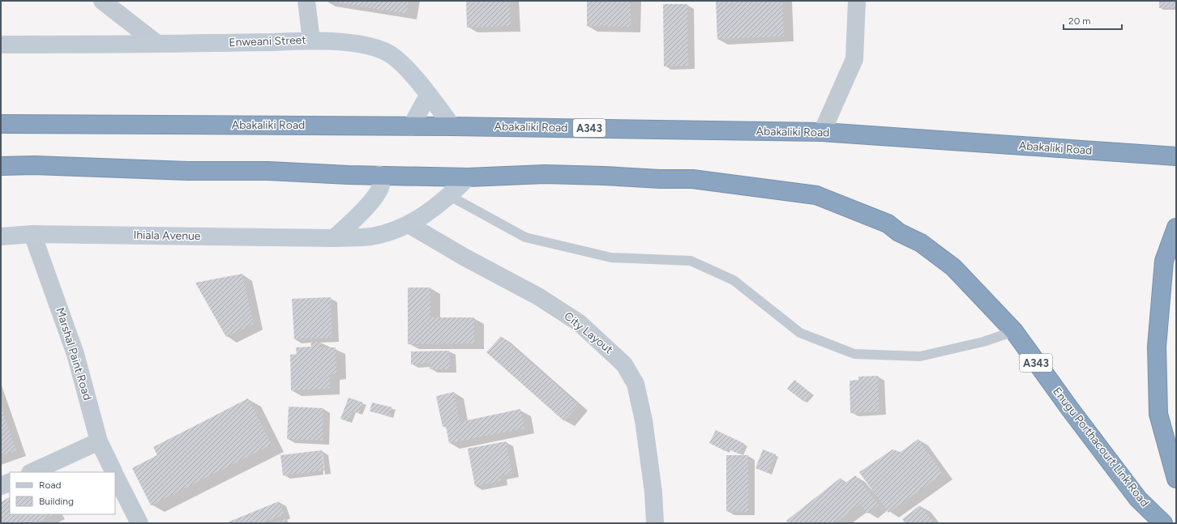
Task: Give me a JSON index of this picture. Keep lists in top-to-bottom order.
{
  "streets": {
    "highway": ["Abakaliki Road", "A343", "Enugu Porthacourt Link Road"],
    "main road": ["Enweani Street", "Ihiala Avenue"],
    "street": ["City Layout", "Marshal Paint Road"]
  },
  "crossings": [
    ["Enweani Street", "Abakaliki Road"],
    ["A343", "Ihiala Avenue"],
    ["A343", "Enugu Porthacourt Link Road"],
    ["Ihiala Avenue", "City Layout"],
    ["Ihiala Avenue", "Marshal Paint Road"],
    ["Ihiala Avenue", "Enugu Porthacourt Link Road"]
  ],
  "legend": ["Road", "Building"],
  "scale_bar": "20 m"
}
